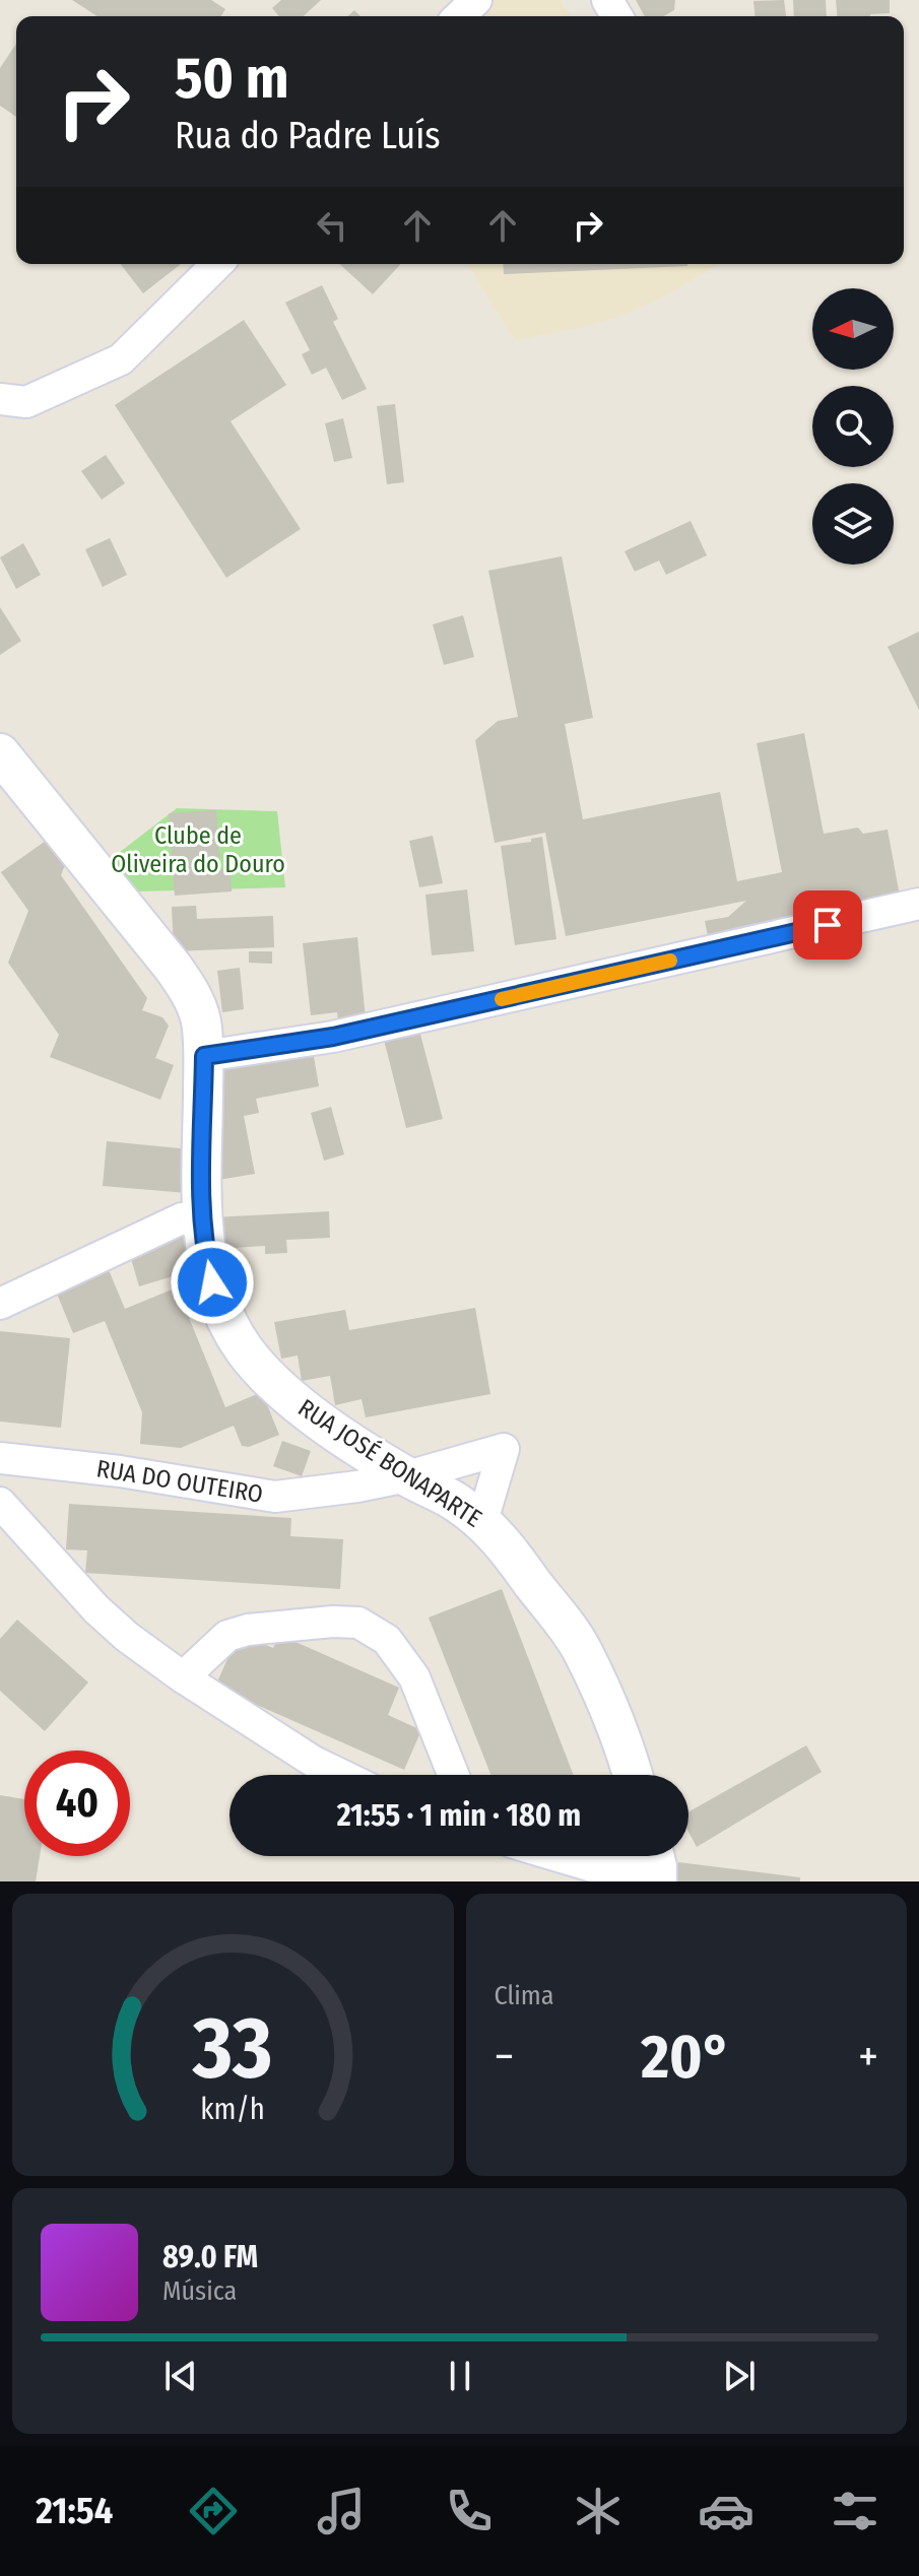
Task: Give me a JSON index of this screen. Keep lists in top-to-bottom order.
{
  "streets": {
    "street": ["RUA JOSÉ BONAPARTE", "RUA DO OUTEIRO"]
  },
  "crossings": [
    ["RUA JOSÉ BONAPARTE", "RUA DO OUTEIRO"]
  ],
  "parks": ["Clube de Oliveira do Douro"],
  "north": "left",
  "page": {
    "turn": ["50 m", "Rua do Padre Luís"],
    "limit": "40",
    "trip": "21:55 · 1 min · 180 m",
    "tile": "Clima",
    "heat": ["−", "20°", "+"],
    "song": ["89.0 FM", "Música"],
    "tabs": "21:54",
    "gauge": ["33", "km/h"]
  }
}
